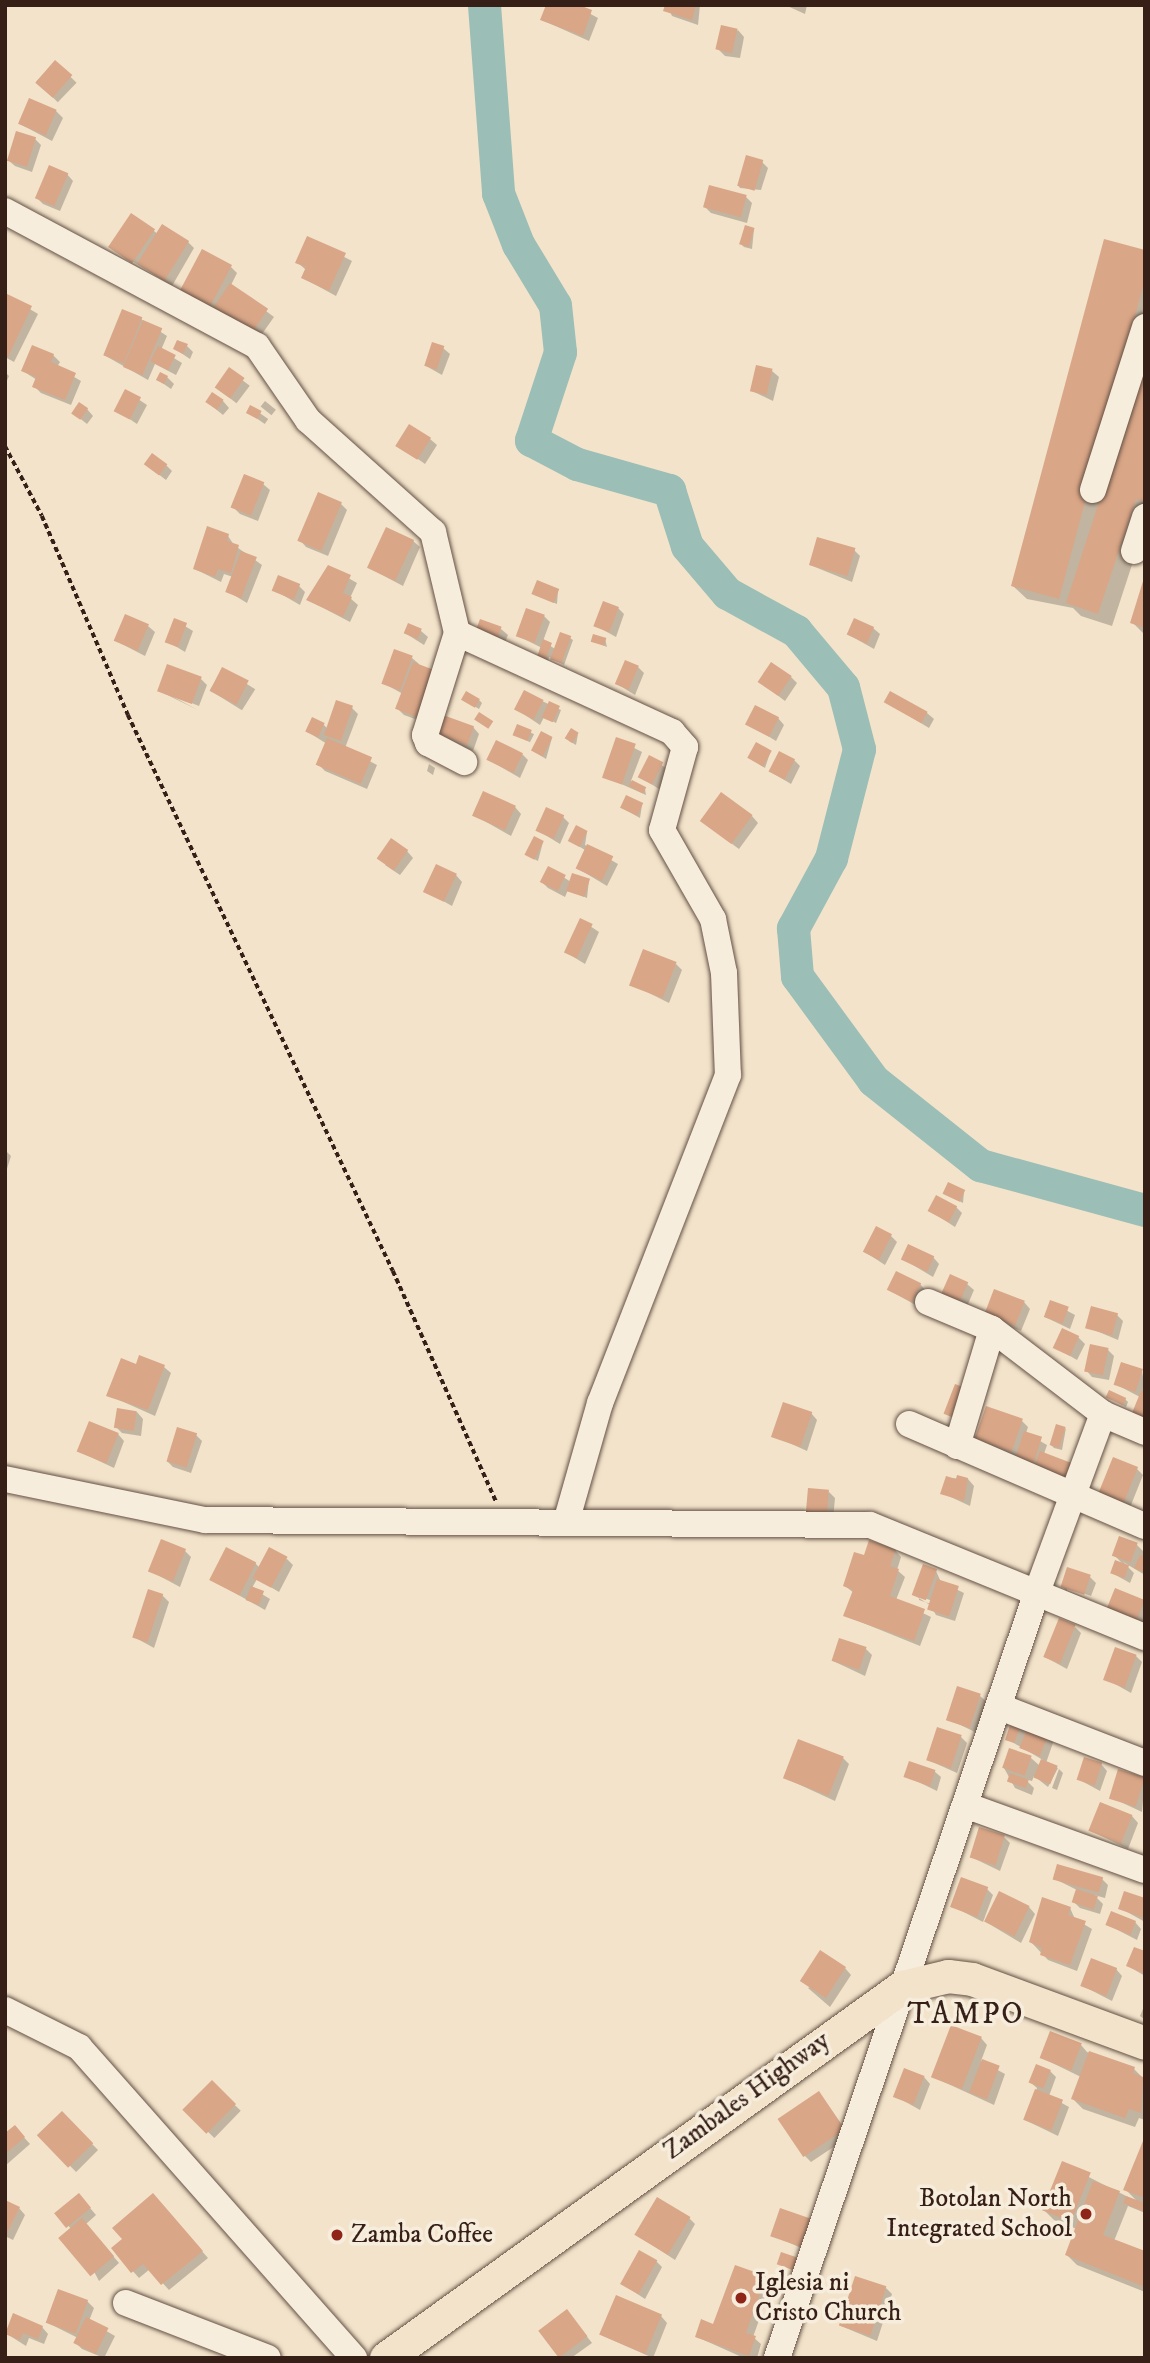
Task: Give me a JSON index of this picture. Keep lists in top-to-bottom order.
{
  "streets": {
    "main road": ["Zambales Highway"]
  },
  "districts": ["TAMPO"],
  "places": ["Botolan North Integrated School", "Zamba Coffee", "Iglesia ni Cristo Church"]
}
